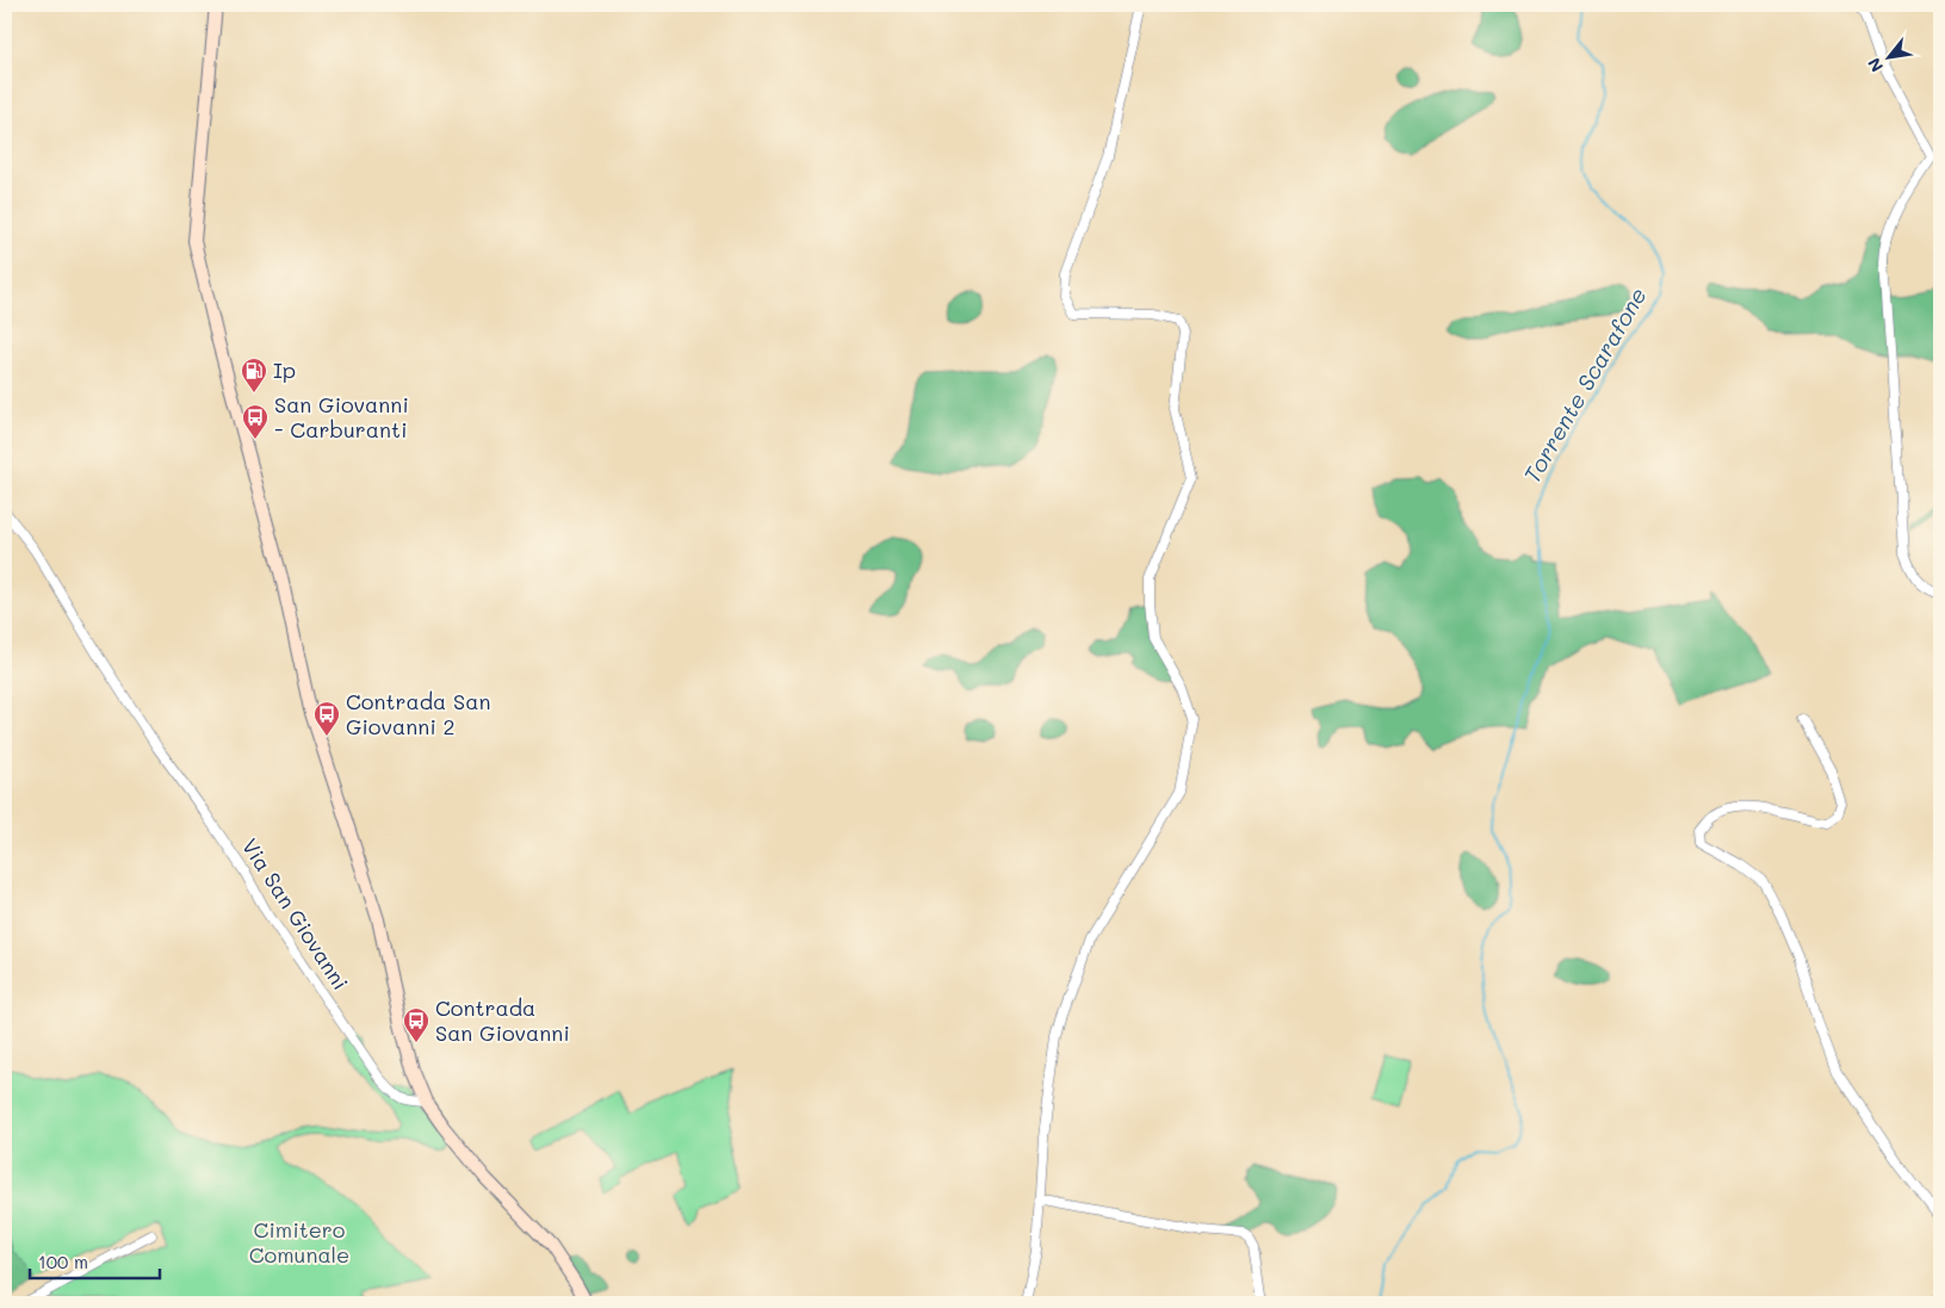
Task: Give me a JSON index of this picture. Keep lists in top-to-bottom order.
{
  "streets": {
    "street": ["Via San Giovanni"]
  },
  "water": ["Torrente Scarafone"],
  "parks": ["Cimitero Comunale"],
  "places": {
    "fuel station": ["Ip"],
    "bus stop": ["San Giovanni - Carburanti", "Contrada San Giovanni 2", "Contrada San Giovanni"]
  },
  "scale_bar": "100 m",
  "north": "bottom left"
}
